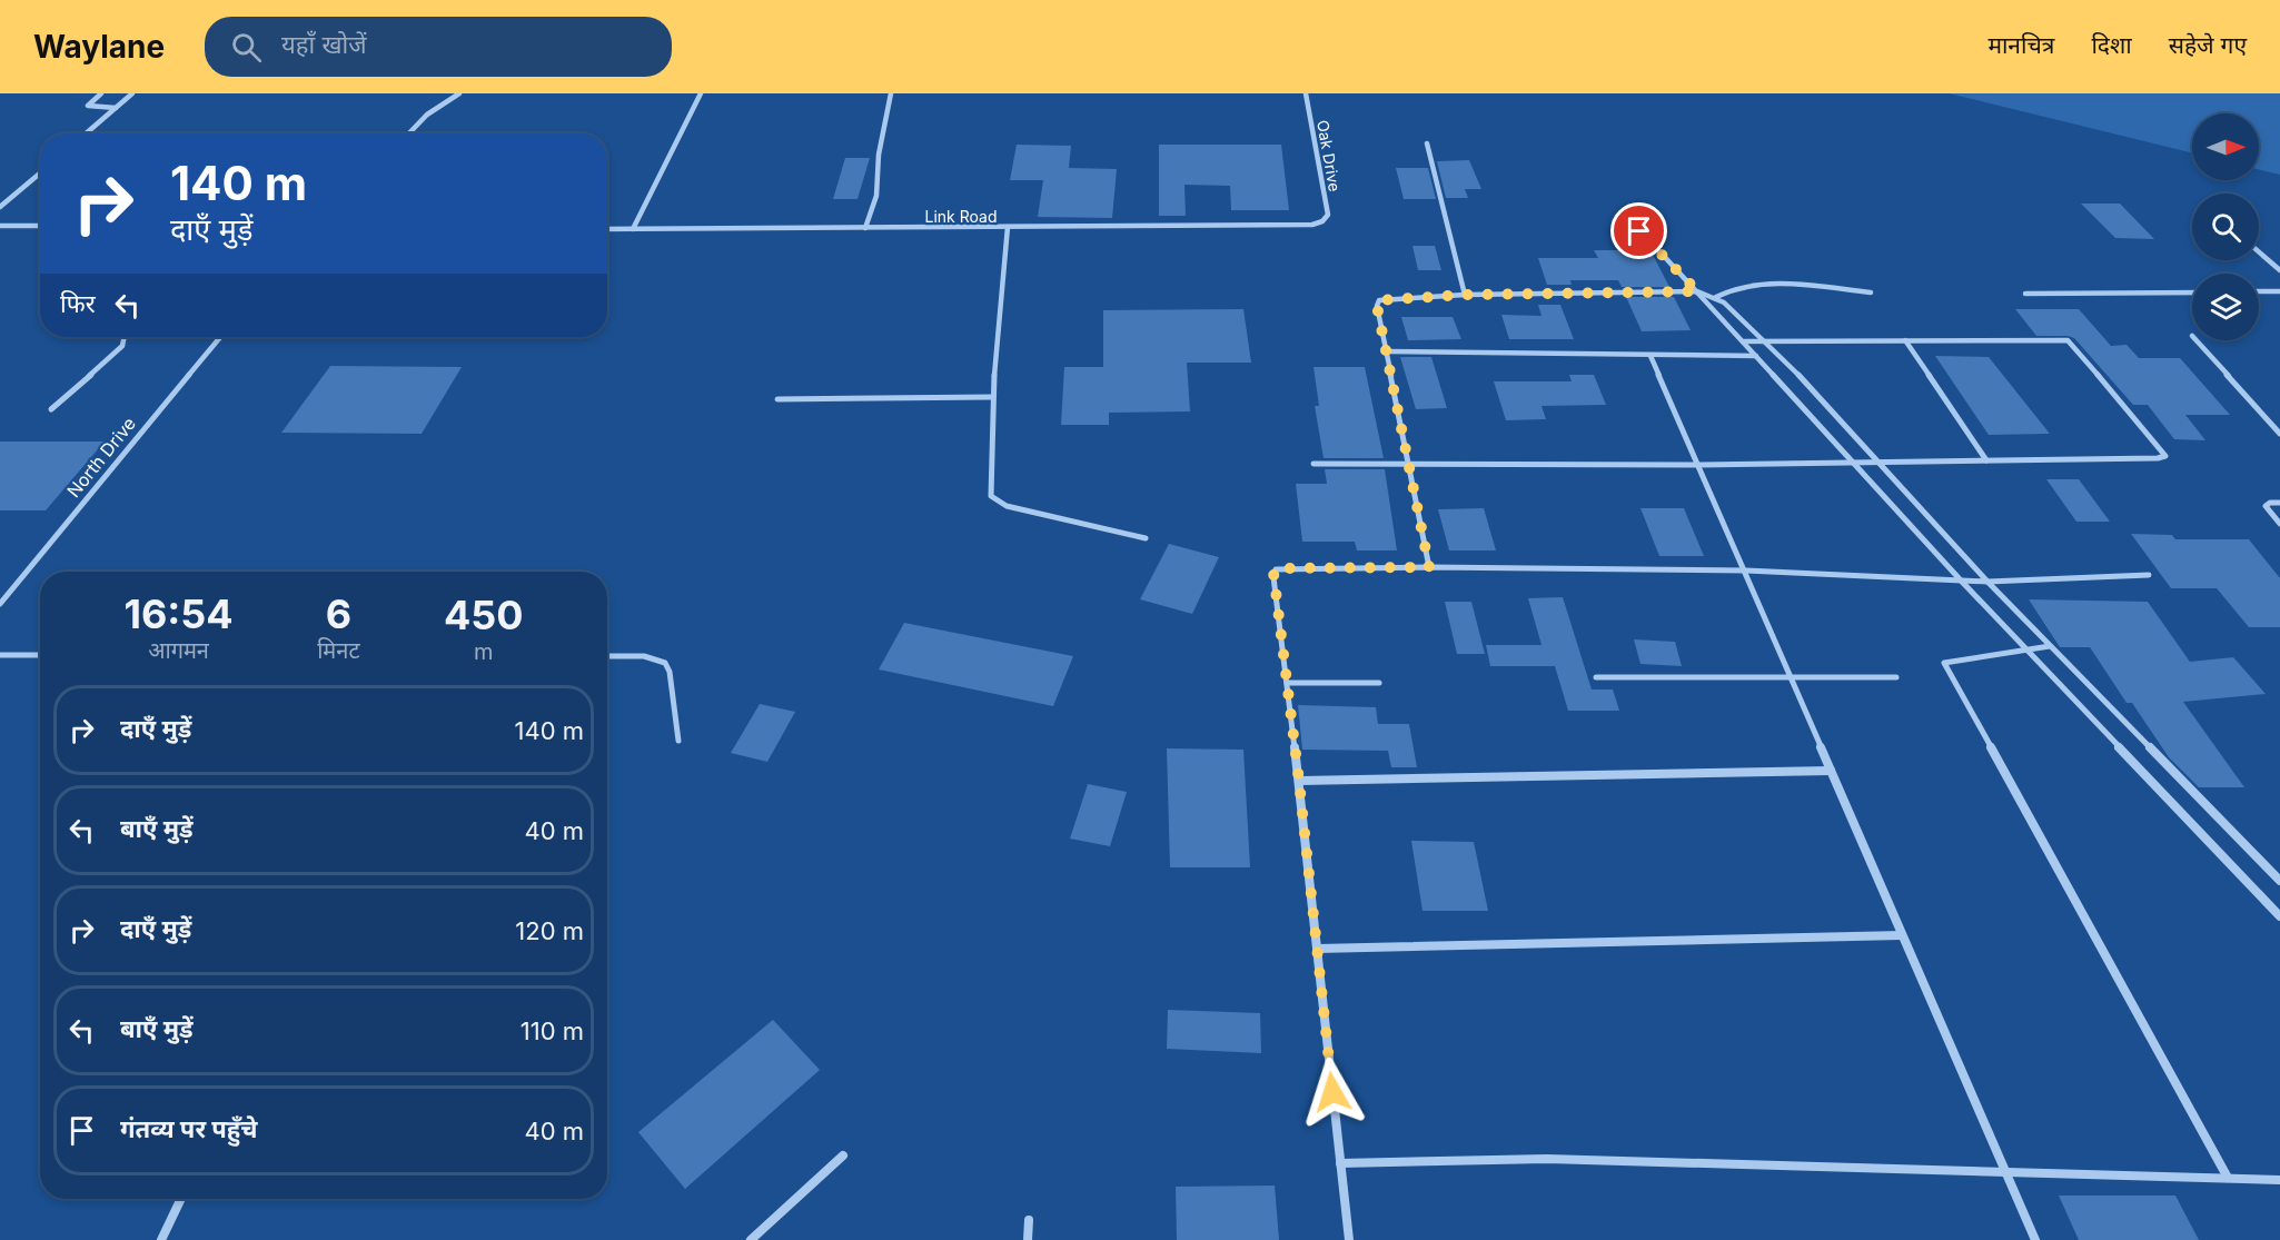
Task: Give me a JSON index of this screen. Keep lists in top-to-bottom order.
{
  "streets": {
    "street": ["Oak Drive", "Link Road", "North Drive"]
  },
  "crossings": [
    ["Oak Drive", "Link Road"]
  ],
  "north": "right",
  "page": {
    "header": "Waylane",
    "search": "यहाँ खोजें",
    "nav": ["मानचित्र", "दिशा", "सहेजे गए"],
    "turn": ["140 m", "दाएँ मुड़ें"],
    "then": "फिर",
    "eta": [
      "16:54",
      "आगमन",
      "6",
      "मिनट",
      "450",
      "m"
    ],
    "list": [
      {
        "name": "दाएँ मुड़ें",
        "value": "140 m"
      },
      {
        "name": "बाएँ मुड़ें",
        "value": "40 m"
      },
      {
        "name": "दाएँ मुड़ें",
        "value": "120 m"
      },
      {
        "name": "बाएँ मुड़ें",
        "value": "110 m"
      },
      {
        "name": "गंतव्य पर पहुँचे",
        "value": "40 m"
      }
    ]
  }
}
